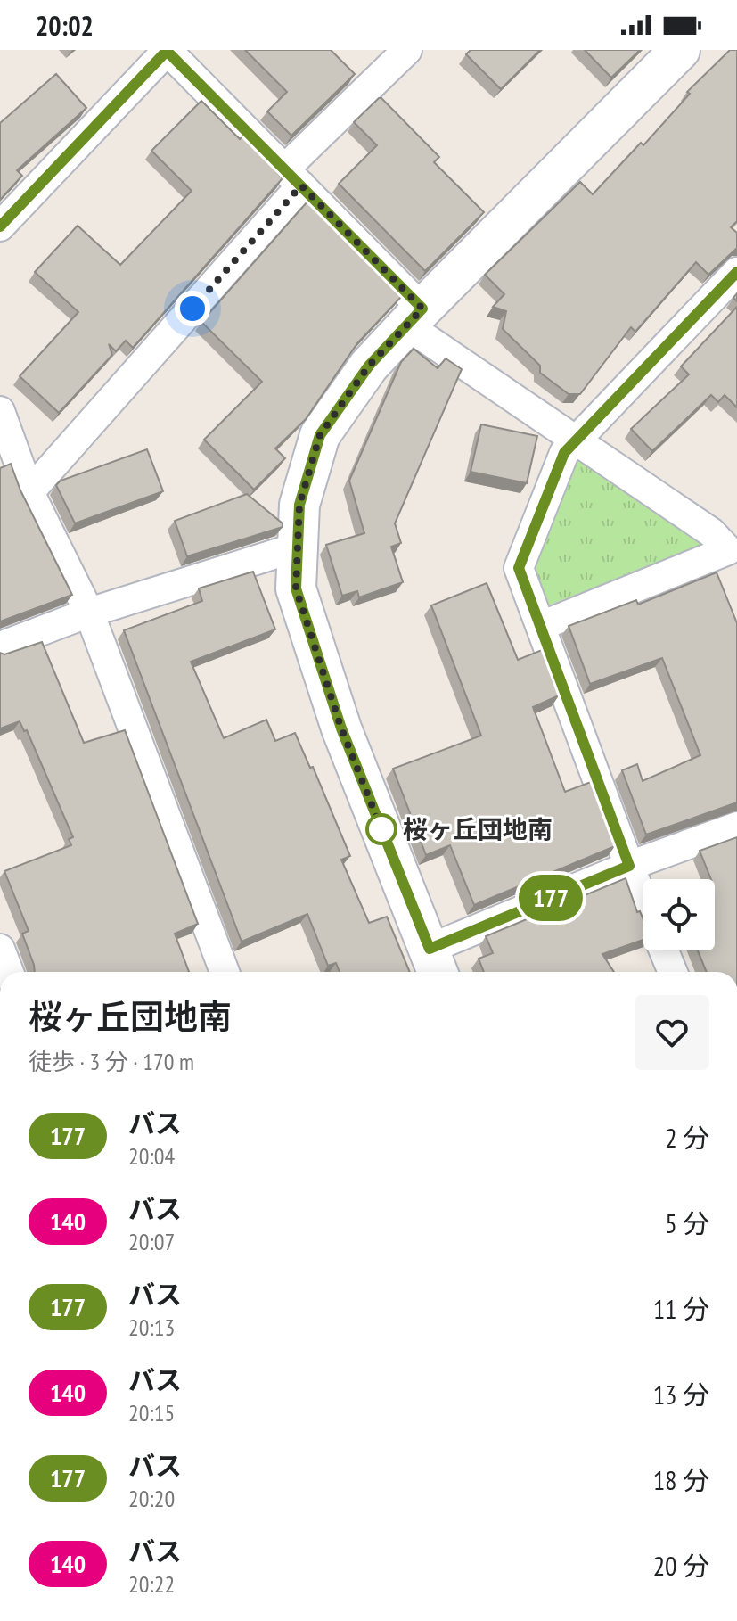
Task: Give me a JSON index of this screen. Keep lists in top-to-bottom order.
{
  "places": ["桜ヶ丘団地南"],
  "lines": ["bus line 177"],
  "page": {
    "status": "20:02",
    "on_map": "177",
    "heading": ["桜ヶ丘団地南", "徒歩 · 3 分 · 170 m"],
    "list": [
      {
        "mark": "177",
        "name": "バス",
        "note": "20:04",
        "value": "2 分"
      },
      {
        "mark": "140",
        "name": "バス",
        "note": "20:07",
        "value": "5 分"
      },
      {
        "mark": "177",
        "name": "バス",
        "note": "20:13",
        "value": "11 分"
      },
      {
        "mark": "140",
        "name": "バス",
        "note": "20:15",
        "value": "13 分"
      },
      {
        "mark": "177",
        "name": "バス",
        "note": "20:20",
        "value": "18 分"
      },
      {
        "mark": "140",
        "name": "バス",
        "note": "20:22",
        "value": "20 分"
      }
    ]
  }
}
